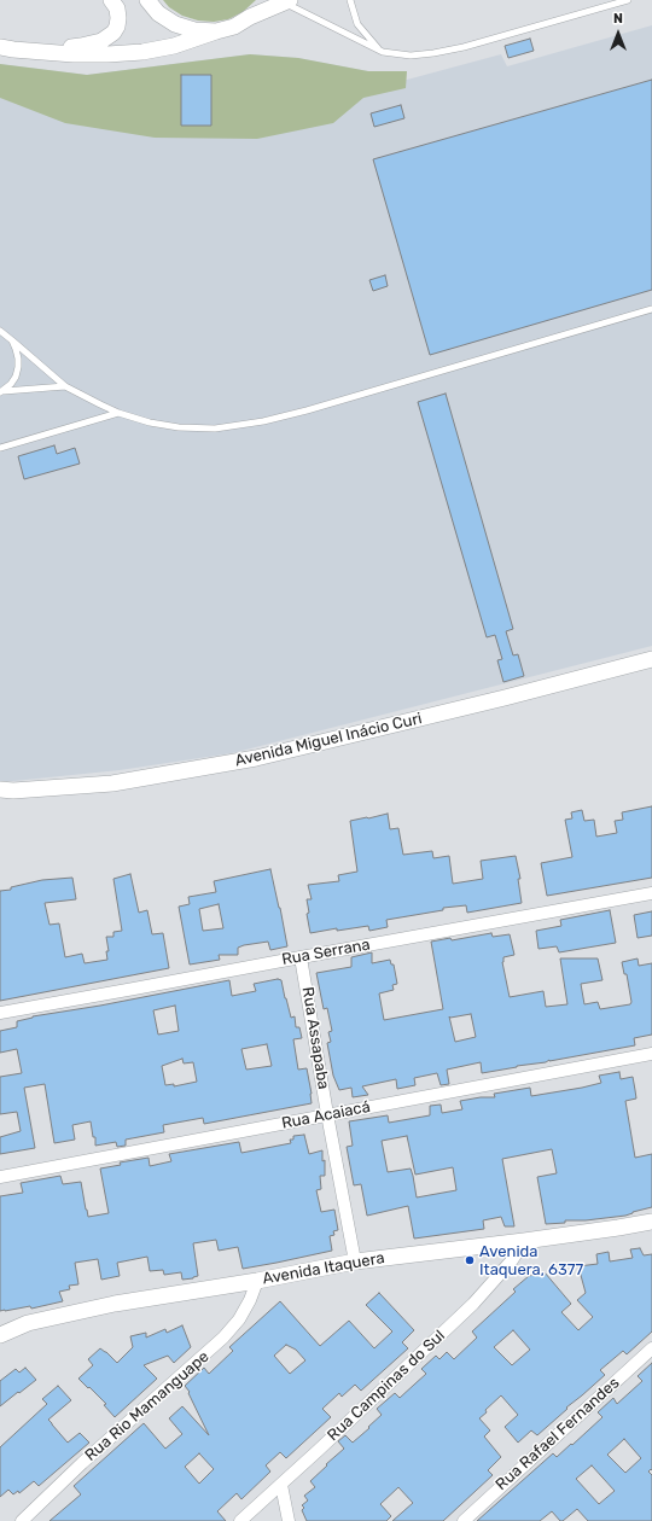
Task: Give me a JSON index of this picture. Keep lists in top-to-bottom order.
{
  "streets": {
    "street": [
      "Avenida Miguel Inácio Curi",
      "Rua Serrana",
      "Rua Assapaba",
      "Rua Acaiacá",
      "Avenida Itaquera",
      "Rua Campinas do Sul",
      "Rua Rio Mamanguape",
      "Rua Rafael Fernandes"
    ]
  },
  "crossings": [
    ["Rua Serrana", "Rua Assapaba"],
    ["Rua Assapaba", "Rua Acaiacá"],
    ["Rua Assapaba", "Avenida Itaquera"],
    ["Avenida Itaquera", "Rua Campinas do Sul"],
    ["Avenida Itaquera", "Rua Rio Mamanguape"]
  ],
  "places": ["Avenida Itaquera, 6377"],
  "north": "top"
}
